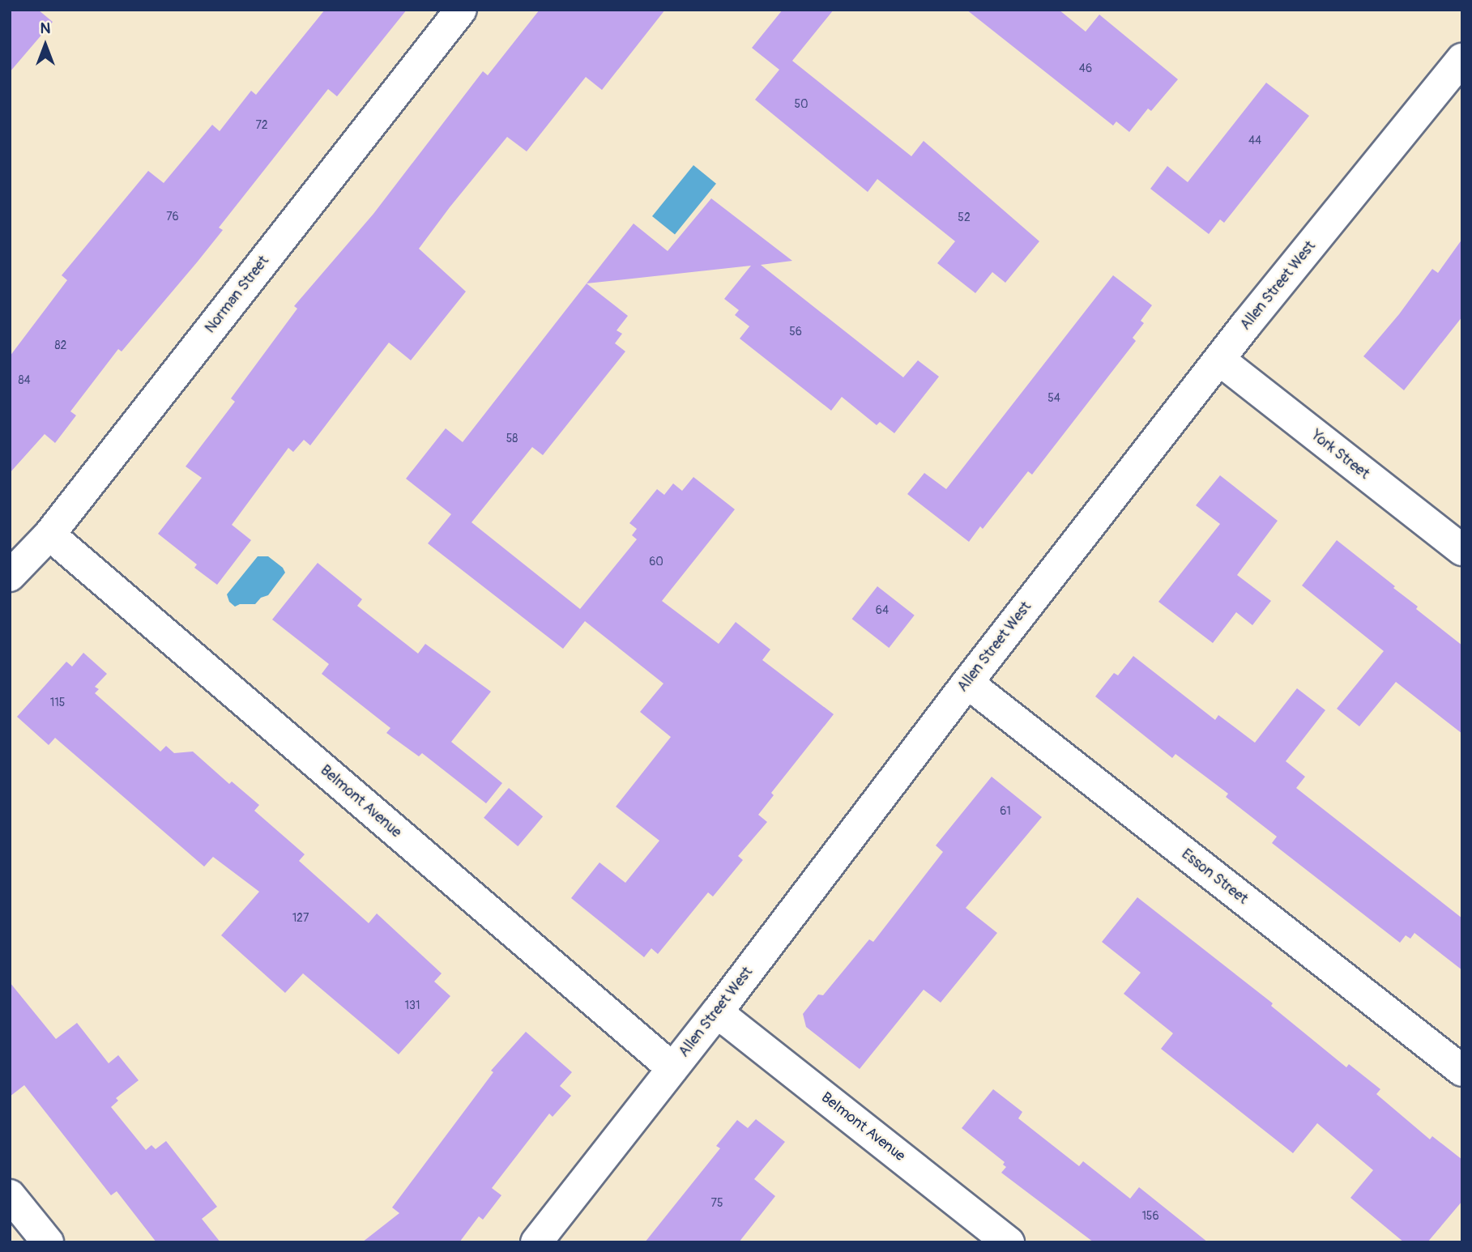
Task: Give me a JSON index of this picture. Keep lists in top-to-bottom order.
{
  "streets": {
    "street": [
      "Allen Street West",
      "Norman Street",
      "York Street",
      "Belmont Avenue",
      "Esson Street"
    ]
  },
  "crossings": [
    ["Allen Street West", "York Street"],
    ["Allen Street West", "Belmont Avenue"],
    ["Allen Street West", "Esson Street"],
    ["Norman Street", "Belmont Avenue"]
  ],
  "house_numbers": [
    "46",
    "50",
    "72",
    "44",
    "76",
    "52",
    "56",
    "82",
    "84",
    "54",
    "58",
    "60",
    "64",
    "115",
    "61",
    "127",
    "131",
    "75",
    "156"
  ],
  "north": "top"
}
